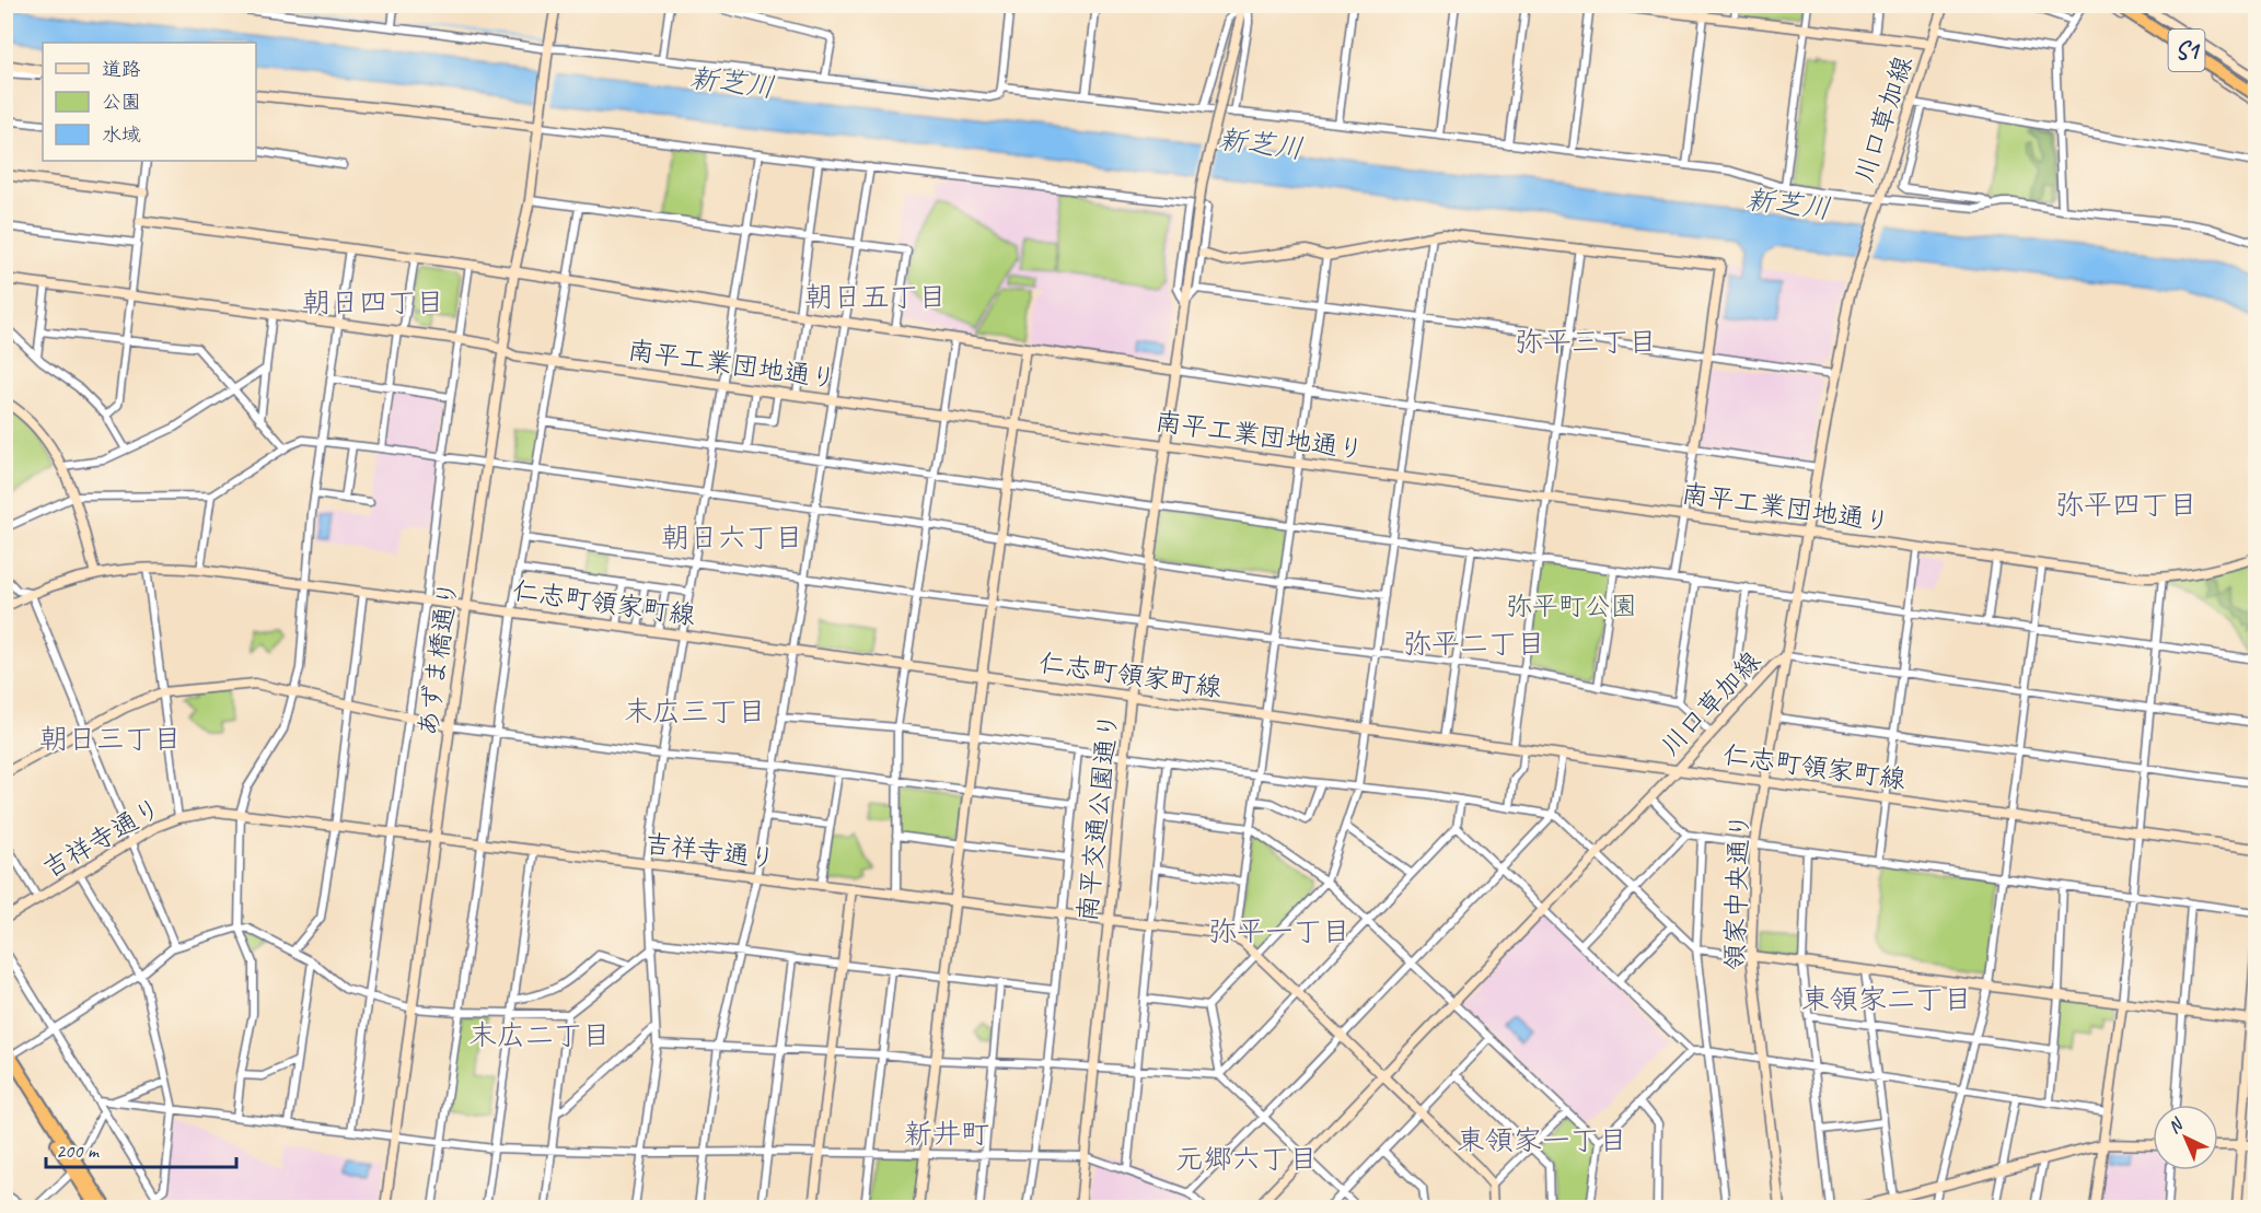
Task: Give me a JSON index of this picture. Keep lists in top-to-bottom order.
{
  "streets": {
    "highway": ["S1"],
    "street": [
      "川口草加線",
      "南平工業団地通り",
      "仁志町領家町線",
      "あずま橋通り",
      "南平交通公園通り",
      "吉祥寺通り",
      "領家中央通り"
    ]
  },
  "crossings": [
    ["川口草加線", "南平工業団地通り"],
    ["川口草加線", "仁志町領家町線"],
    ["川口草加線", "領家中央通り"],
    ["南平工業団地通り", "あずま橋通り"],
    ["南平工業団地通り", "南平交通公園通り"],
    ["仁志町領家町線", "あずま橋通り"],
    ["仁志町領家町線", "南平交通公園通り"],
    ["仁志町領家町線", "領家中央通り"],
    ["あずま橋通り", "吉祥寺通り"],
    ["南平交通公園通り", "吉祥寺通り"]
  ],
  "districts": [
    "朝日五丁目",
    "朝日四丁目",
    "弥平三丁目",
    "弥平四丁目",
    "朝日六丁目",
    "弥平二丁目",
    "末広三丁目",
    "朝日三丁目",
    "弥平一丁目",
    "東領家二丁目",
    "末広二丁目",
    "新井町",
    "東領家一丁目",
    "元郷六丁目"
  ],
  "water": ["新芝川"],
  "parks": ["弥平町公園"],
  "legend": ["道路", "公園", "水域"],
  "scale_bar": "200 m",
  "north": "top left"
}
